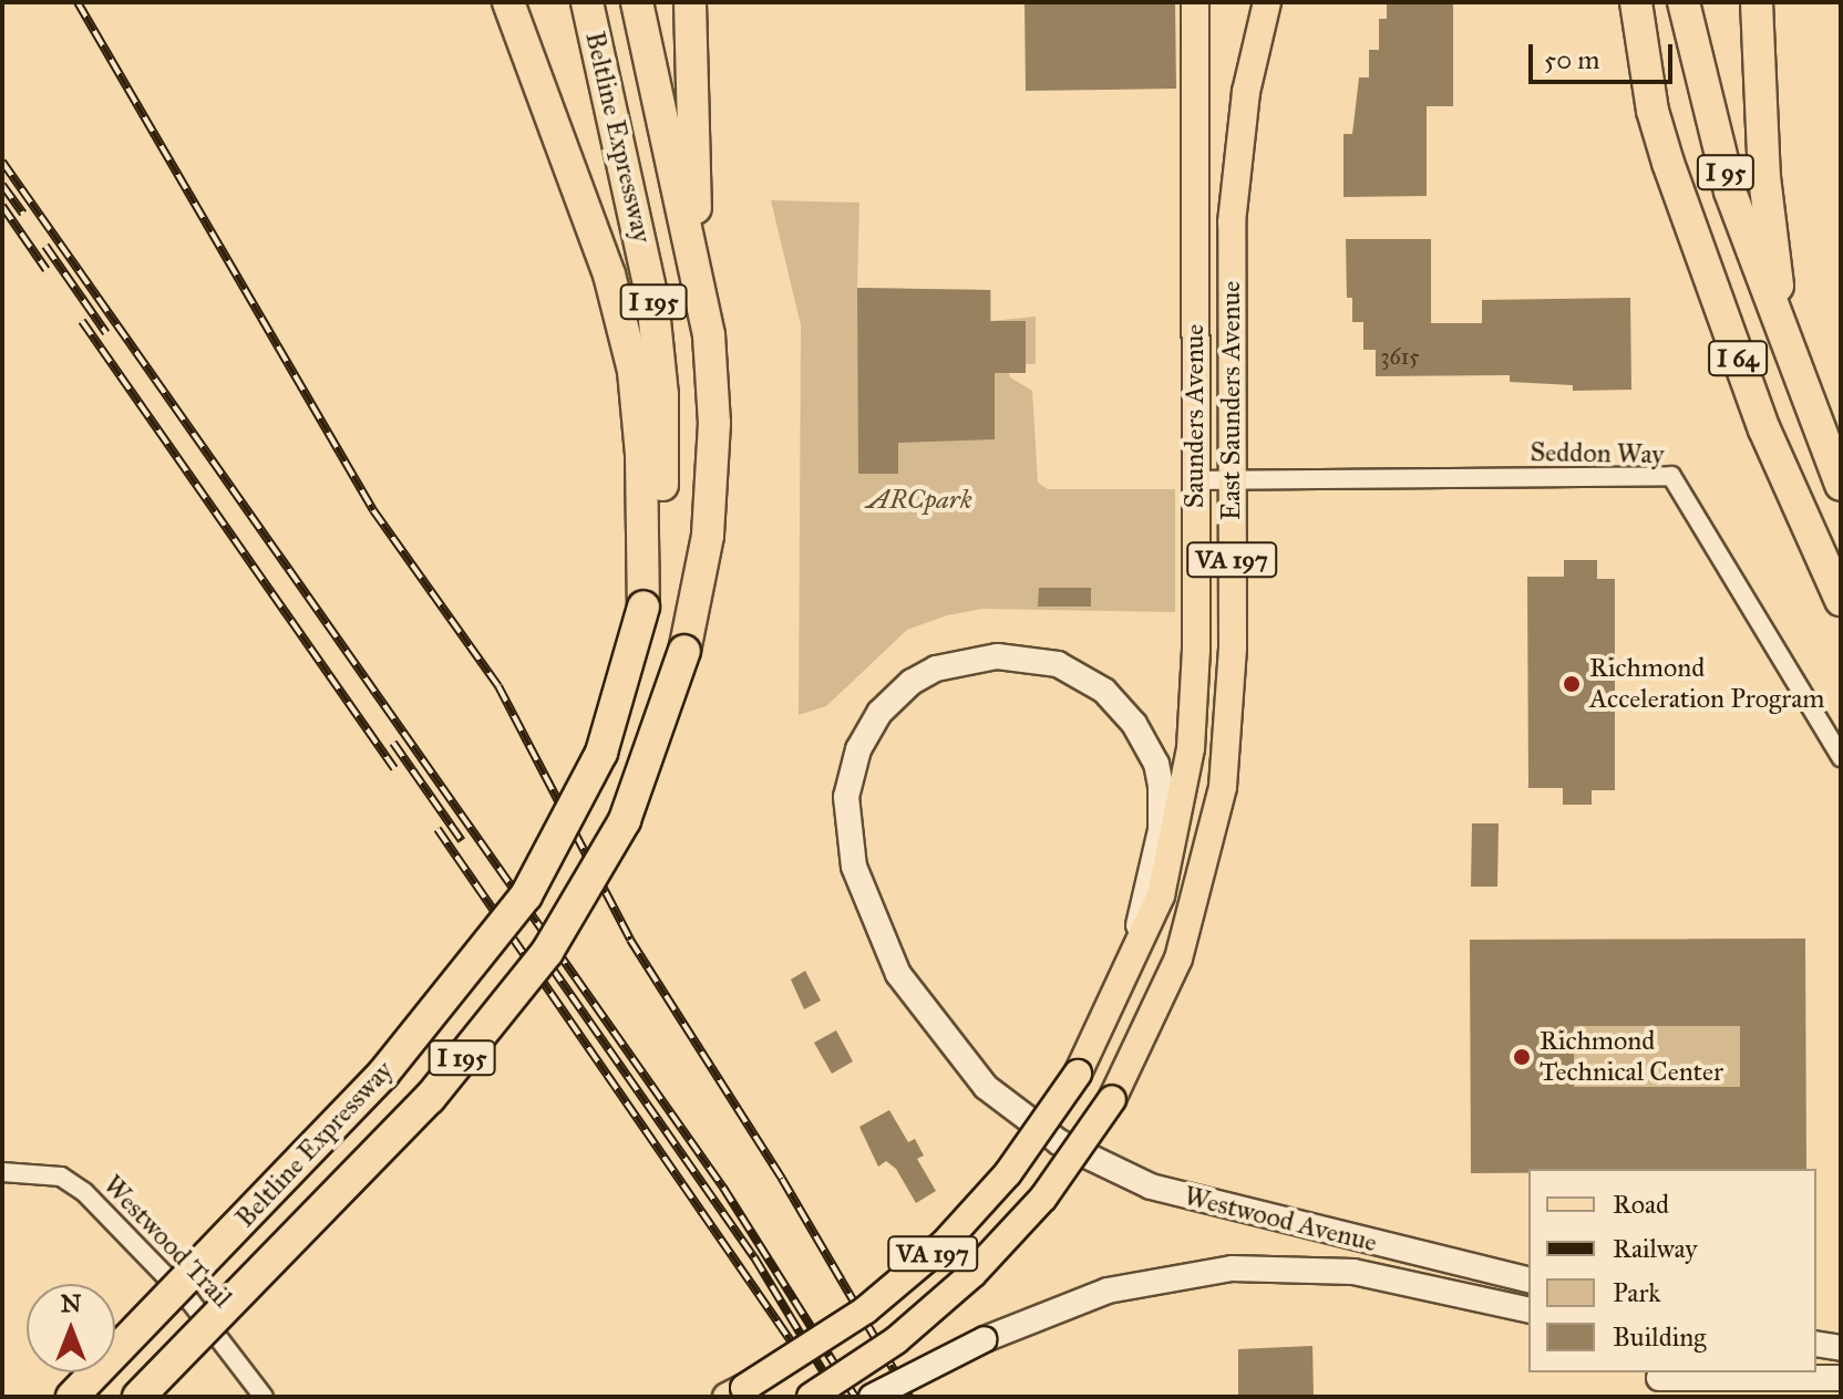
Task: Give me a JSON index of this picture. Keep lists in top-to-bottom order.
{
  "streets": {
    "highway": [
      "Beltline Expressway",
      "I 95",
      "I 195",
      "I 64"
    ],
    "main road": [
      "East Saunders Avenue",
      "Saunders Avenue",
      "VA 197",
      "Westwood Avenue"
    ],
    "street": ["Seddon Way", "Westwood Trail"]
  },
  "crossings": [
    ["I 95", "I 64"],
    ["East Saunders Avenue", "Seddon Way"],
    ["Saunders Avenue", "Seddon Way"],
    ["Saunders Avenue", "Westwood Avenue"]
  ],
  "parks": ["ARCpark"],
  "places": ["Richmond Acceleration Program", "Richmond Technical Center"],
  "house_numbers": ["3615"],
  "legend": [
    "Road",
    "Railway",
    "Park",
    "Building"
  ],
  "scale_bar": "50 m",
  "north": "top"
}
